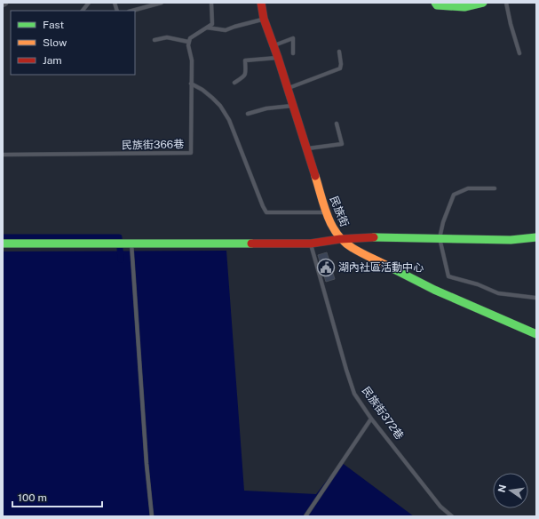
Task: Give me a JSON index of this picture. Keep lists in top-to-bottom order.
{
  "streets": {
    "street": ["民族街"],
    "lane": ["民族街366巷", "民族街372巷"]
  },
  "places": {
    "public building": ["湖內社區活動中心"]
  },
  "legend": ["Fast", "Slow", "Jam"],
  "scale_bar": "100 m",
  "north": "left"
}
